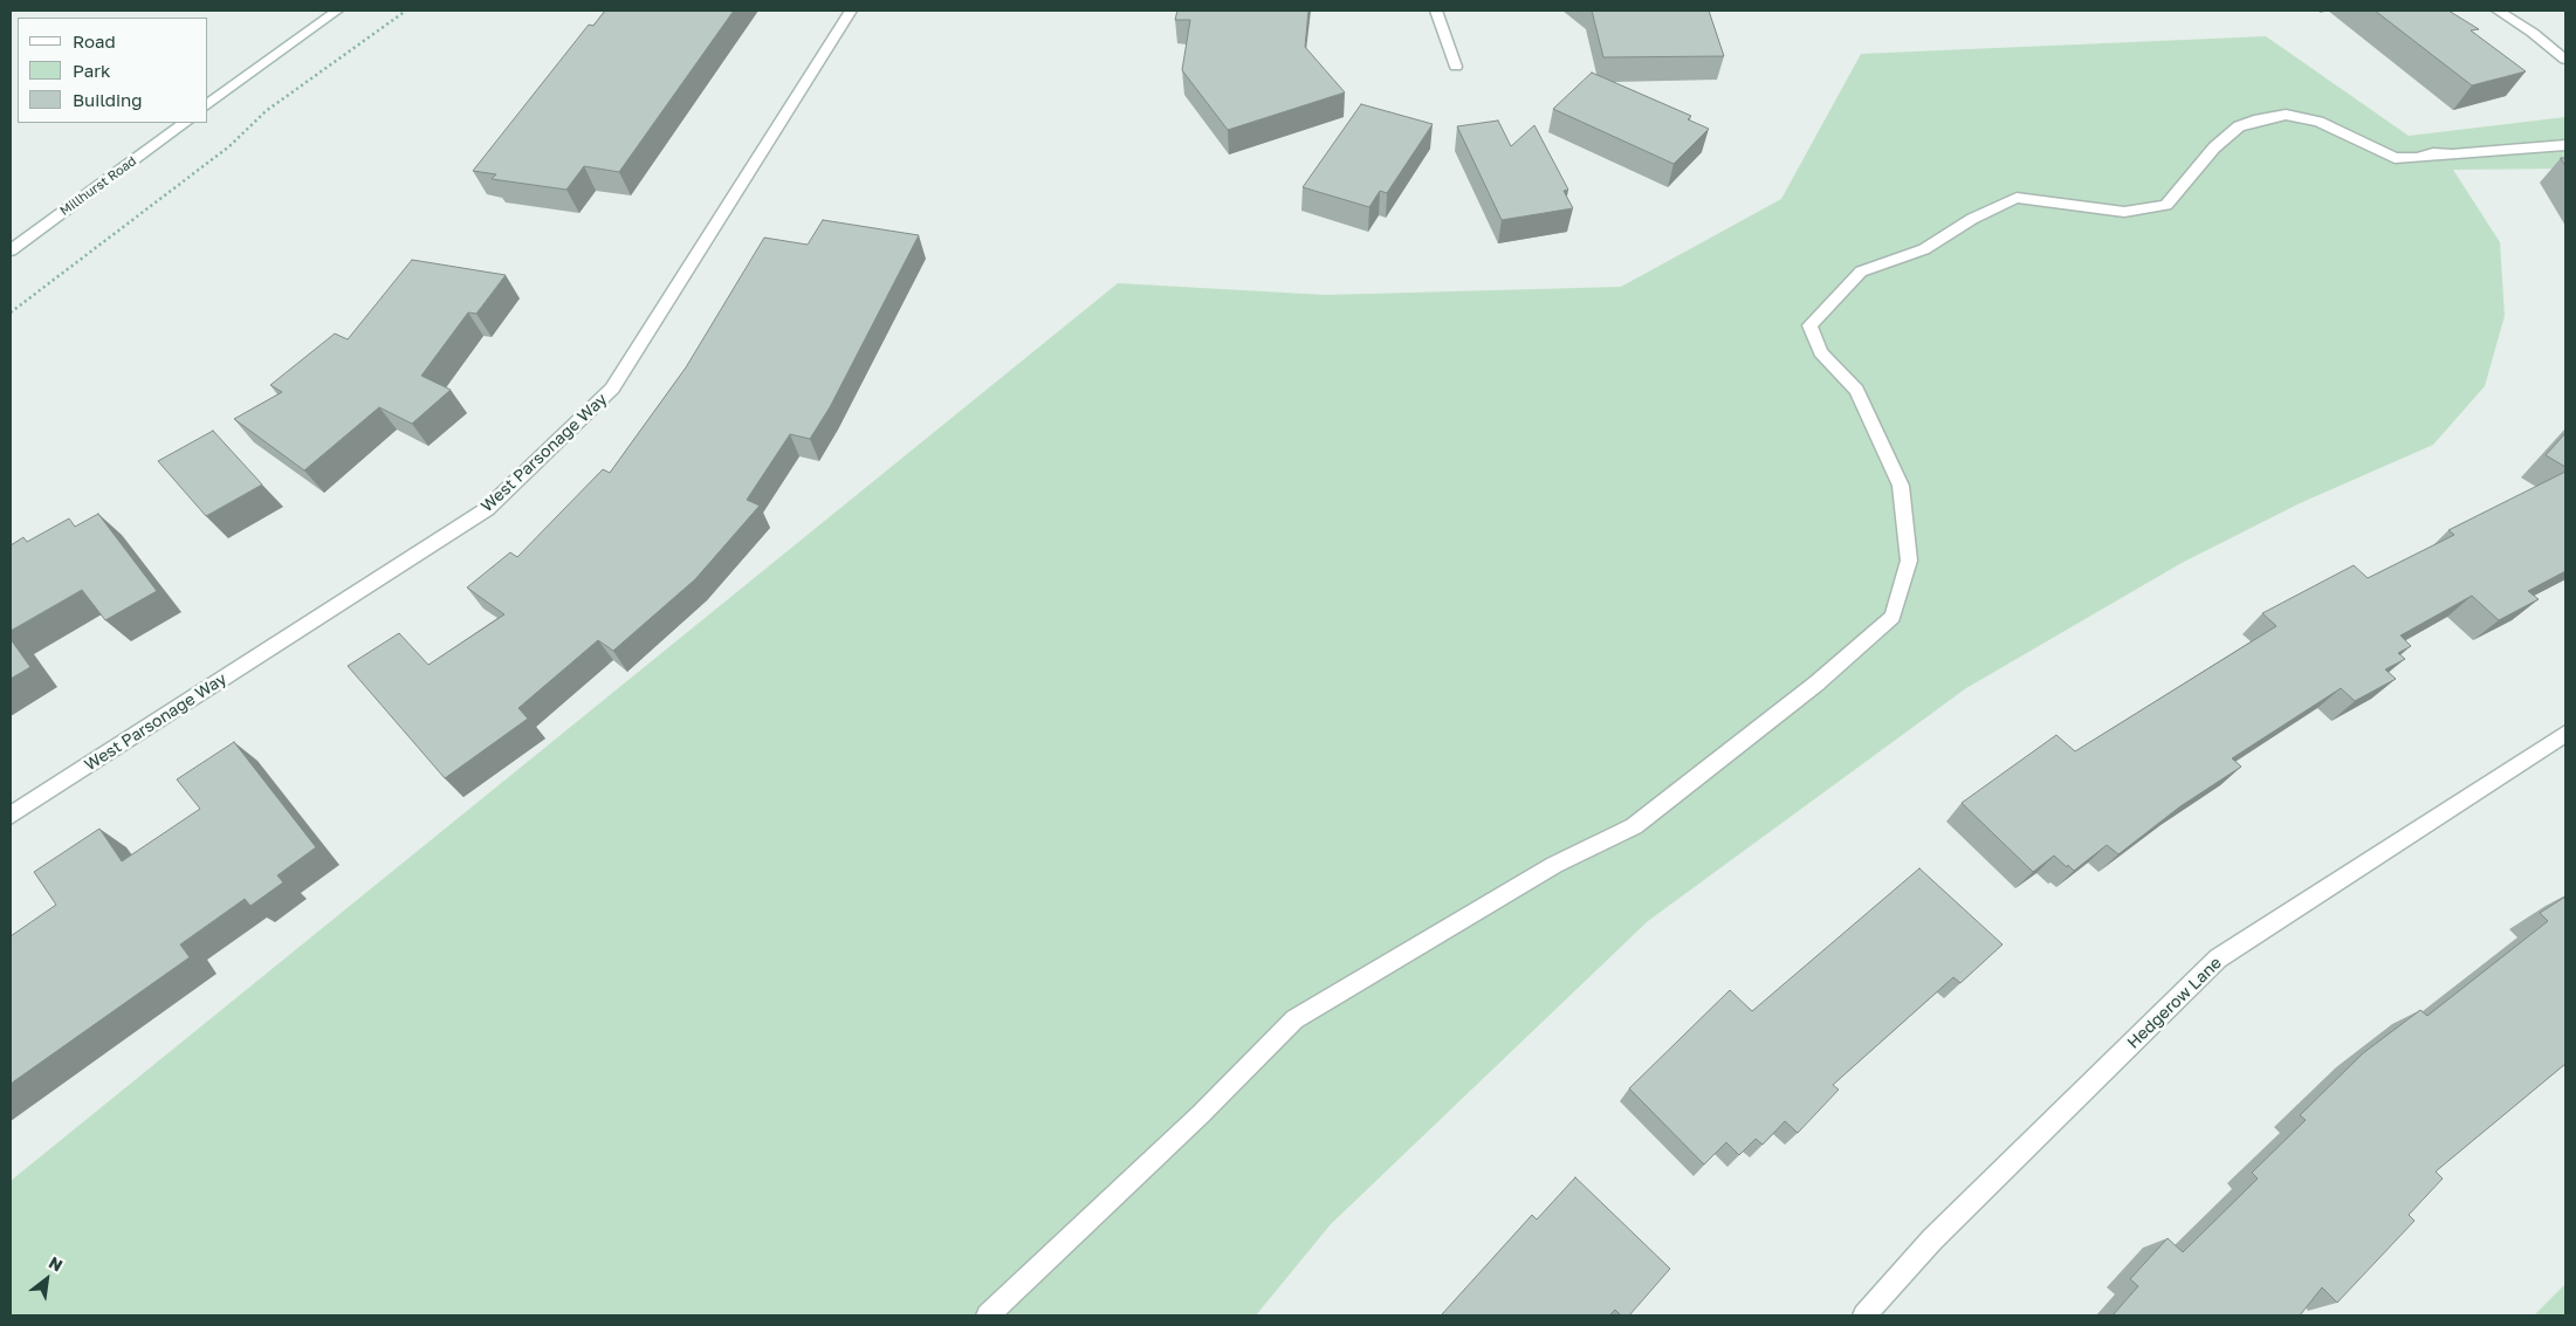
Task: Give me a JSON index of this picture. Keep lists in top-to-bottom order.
{
  "streets": {
    "street": ["Millhurst Road", "West Parsonage Way", "Hedgerow Lane"]
  },
  "legend": ["Road", "Park", "Building"],
  "north": "top right"
}
